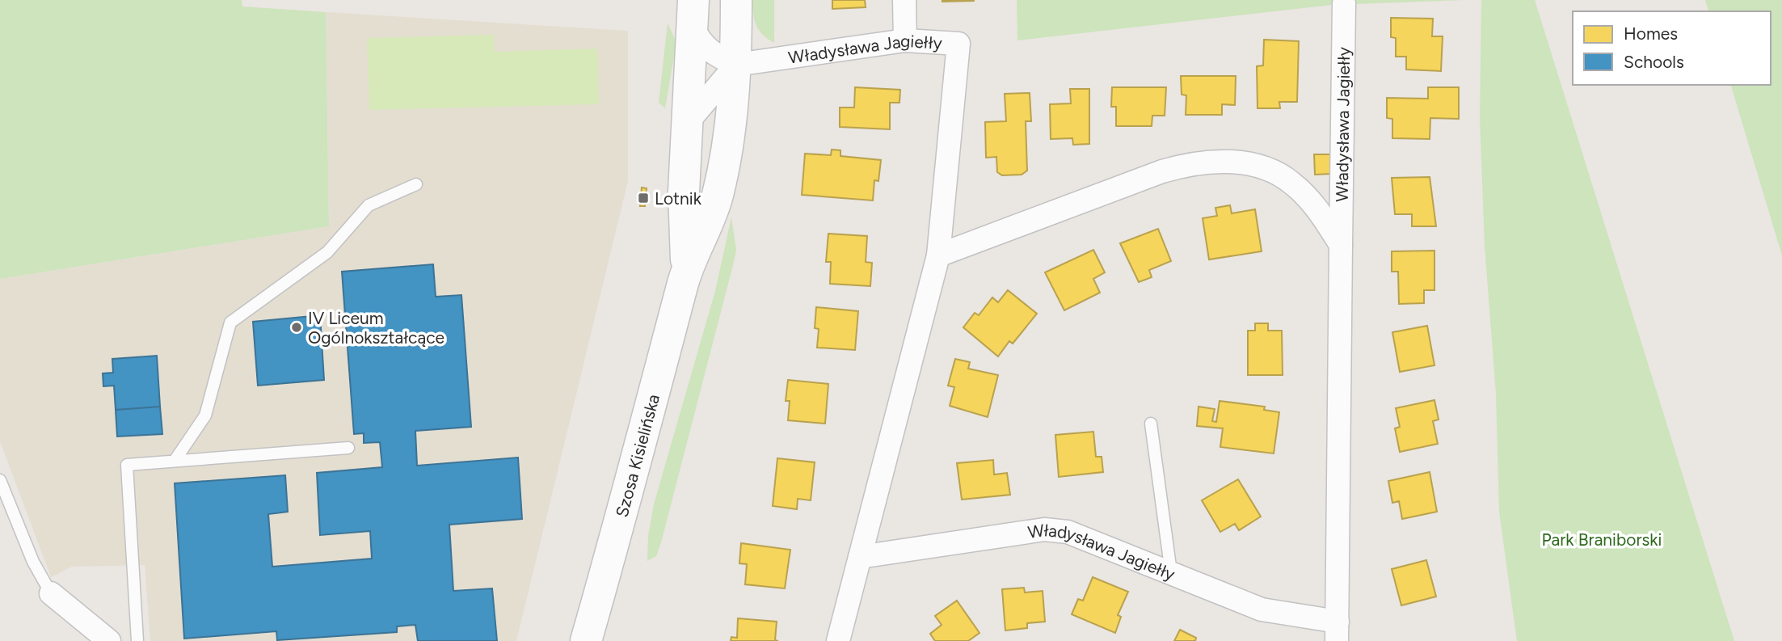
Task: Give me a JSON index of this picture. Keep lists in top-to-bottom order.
{
  "streets": {
    "street": ["Władysława Jagiełły", "Szosa Kisielińska"]
  },
  "crossings": [
    ["Władysława Jagiełły", "Szosa Kisielińska"]
  ],
  "parks": ["Park Braniborski"],
  "places": {
    "transit": ["Lotnik"],
    "other": ["IV Liceum Ogólnokształcące"]
  },
  "legend": ["Homes", "Schools"]
}
